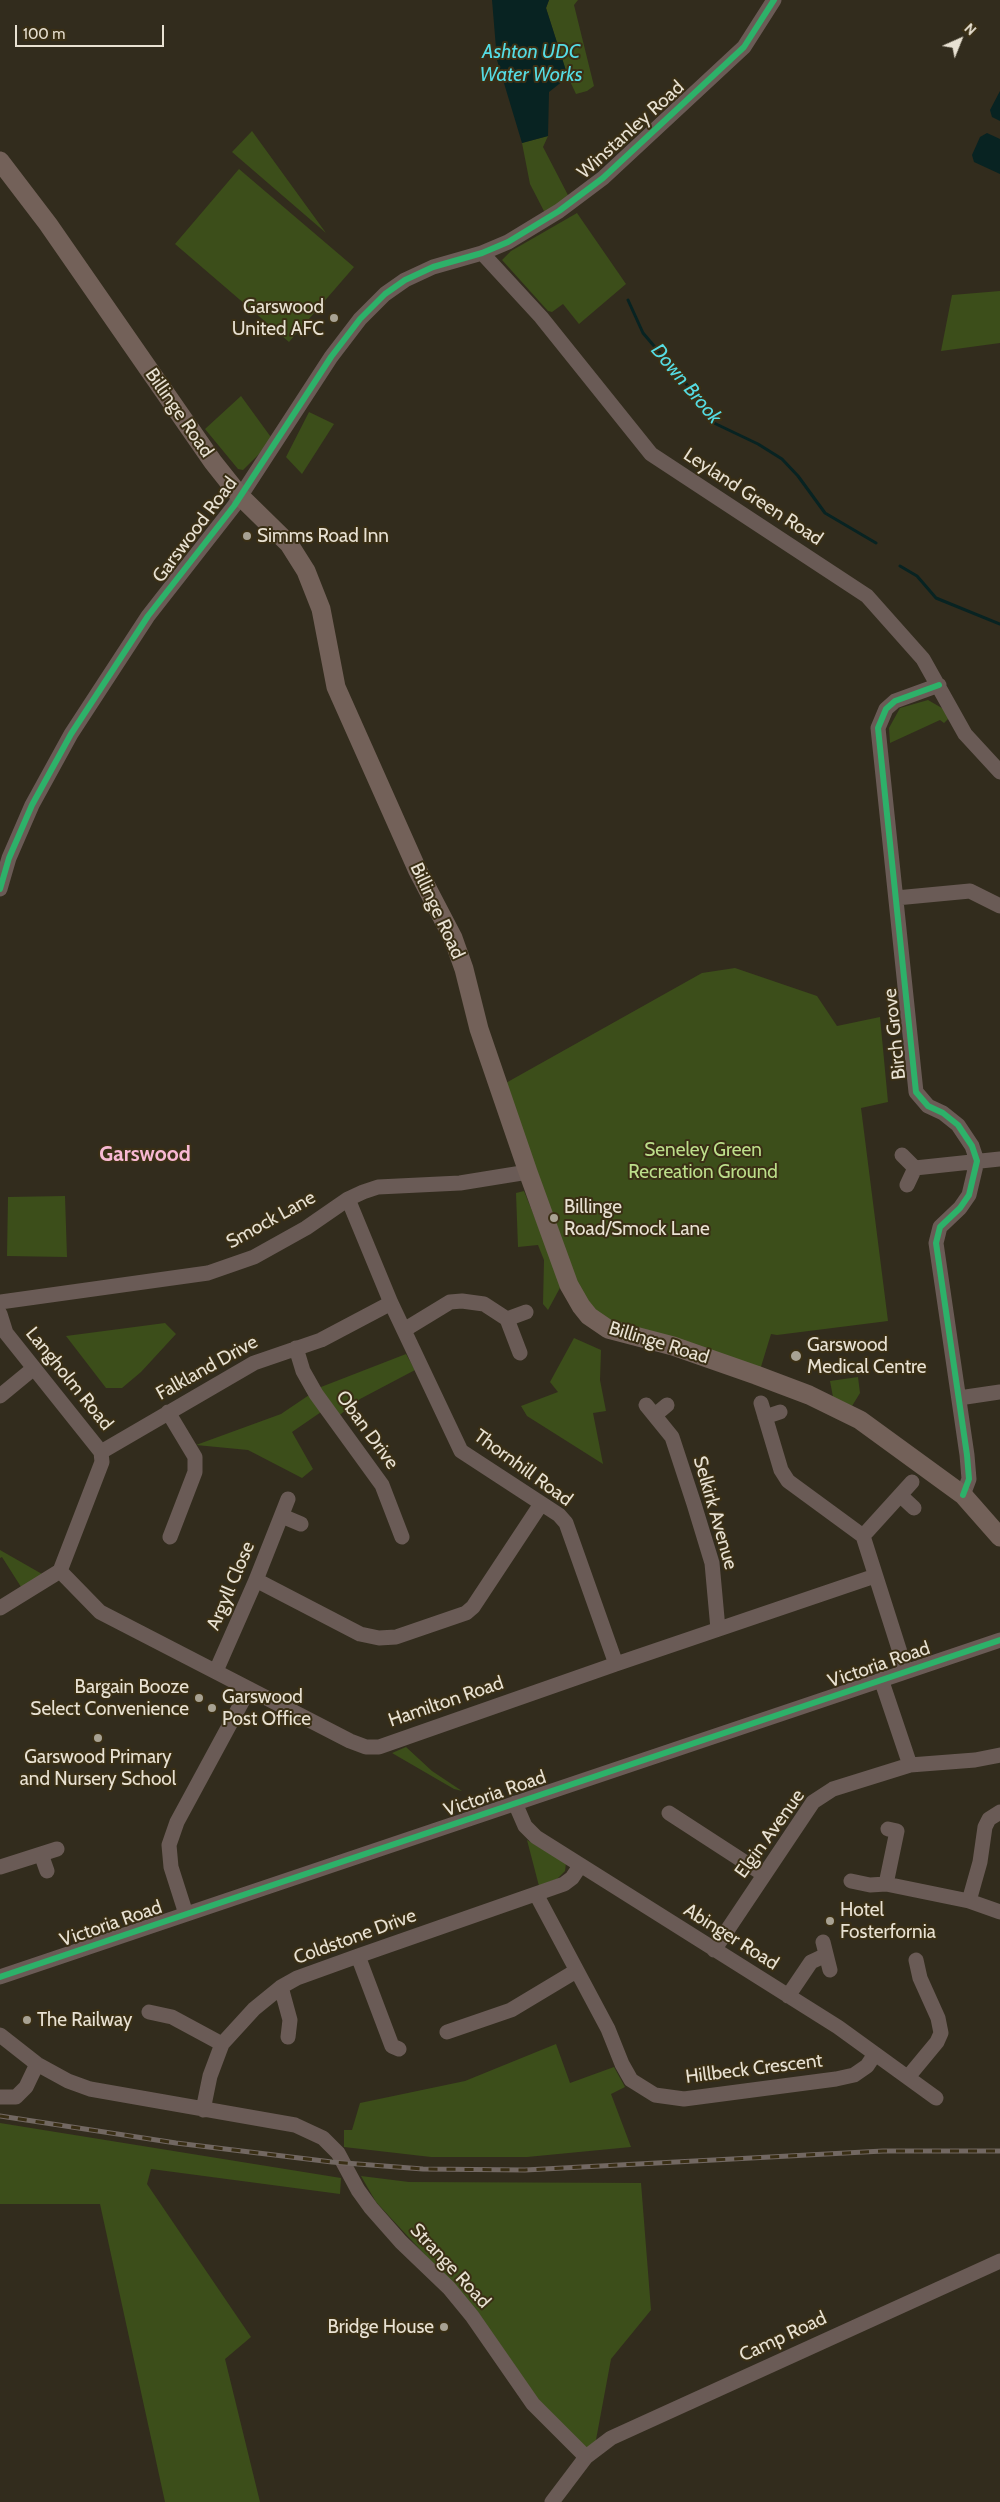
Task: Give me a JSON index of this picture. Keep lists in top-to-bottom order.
{
  "streets": {
    "main road": ["Billinge Road"],
    "street": [
      "Winstanley Road",
      "Leyland Green Road",
      "Garswood Road",
      "Birch Grove",
      "Smock Lane",
      "Falkland Drive",
      "Langholm Road",
      "Oban Drive",
      "Thornhill Road",
      "Selkirk Avenue",
      "Argyll Close",
      "Victoria Road",
      "Hamilton Road",
      "Elgin Avenue",
      "Coldstone Drive",
      "Abinger Road",
      "Hillbeck Crescent",
      "Strange Road",
      "Camp Road"
    ]
  },
  "crossings": [
    ["Winstanley Road", "Leyland Green Road"],
    ["Winstanley Road", "Garswood Road"],
    ["Billinge Road", "Garswood Road"],
    ["Billinge Road", "Smock Lane"],
    ["Leyland Green Road", "Garswood Road"],
    ["Leyland Green Road", "Birch Grove"],
    ["Smock Lane", "Thornhill Road"],
    ["Falkland Drive", "Langholm Road"],
    ["Falkland Drive", "Oban Drive"],
    ["Falkland Drive", "Thornhill Road"],
    ["Langholm Road", "Hamilton Road"],
    ["Thornhill Road", "Hamilton Road"],
    ["Selkirk Avenue", "Hamilton Road"],
    ["Argyll Close", "Hamilton Road"],
    ["Victoria Road", "Abinger Road"],
    ["Elgin Avenue", "Abinger Road"],
    ["Coldstone Drive", "Abinger Road"],
    ["Coldstone Drive", "Hillbeck Crescent"],
    ["Coldstone Drive", "Strange Road"],
    ["Abinger Road", "Hillbeck Crescent"],
    ["Strange Road", "Camp Road"]
  ],
  "districts": ["Garswood"],
  "water": ["Ashton UDC Water Works", "Down Brook"],
  "parks": ["Seneley Green Recreation Ground"],
  "places": [
    "Garswood United AFC",
    "Simms Road Inn",
    "Billinge Road/Smock Lane",
    "Garswood Medical Centre",
    "Bargain Booze Select Convenience",
    "Garswood Post Office",
    "Garswood Primary and Nursery School",
    "Hotel Fosterfornia",
    "The Railway",
    "Bridge House"
  ],
  "scale_bar": "100 m",
  "north": "top right"
}
